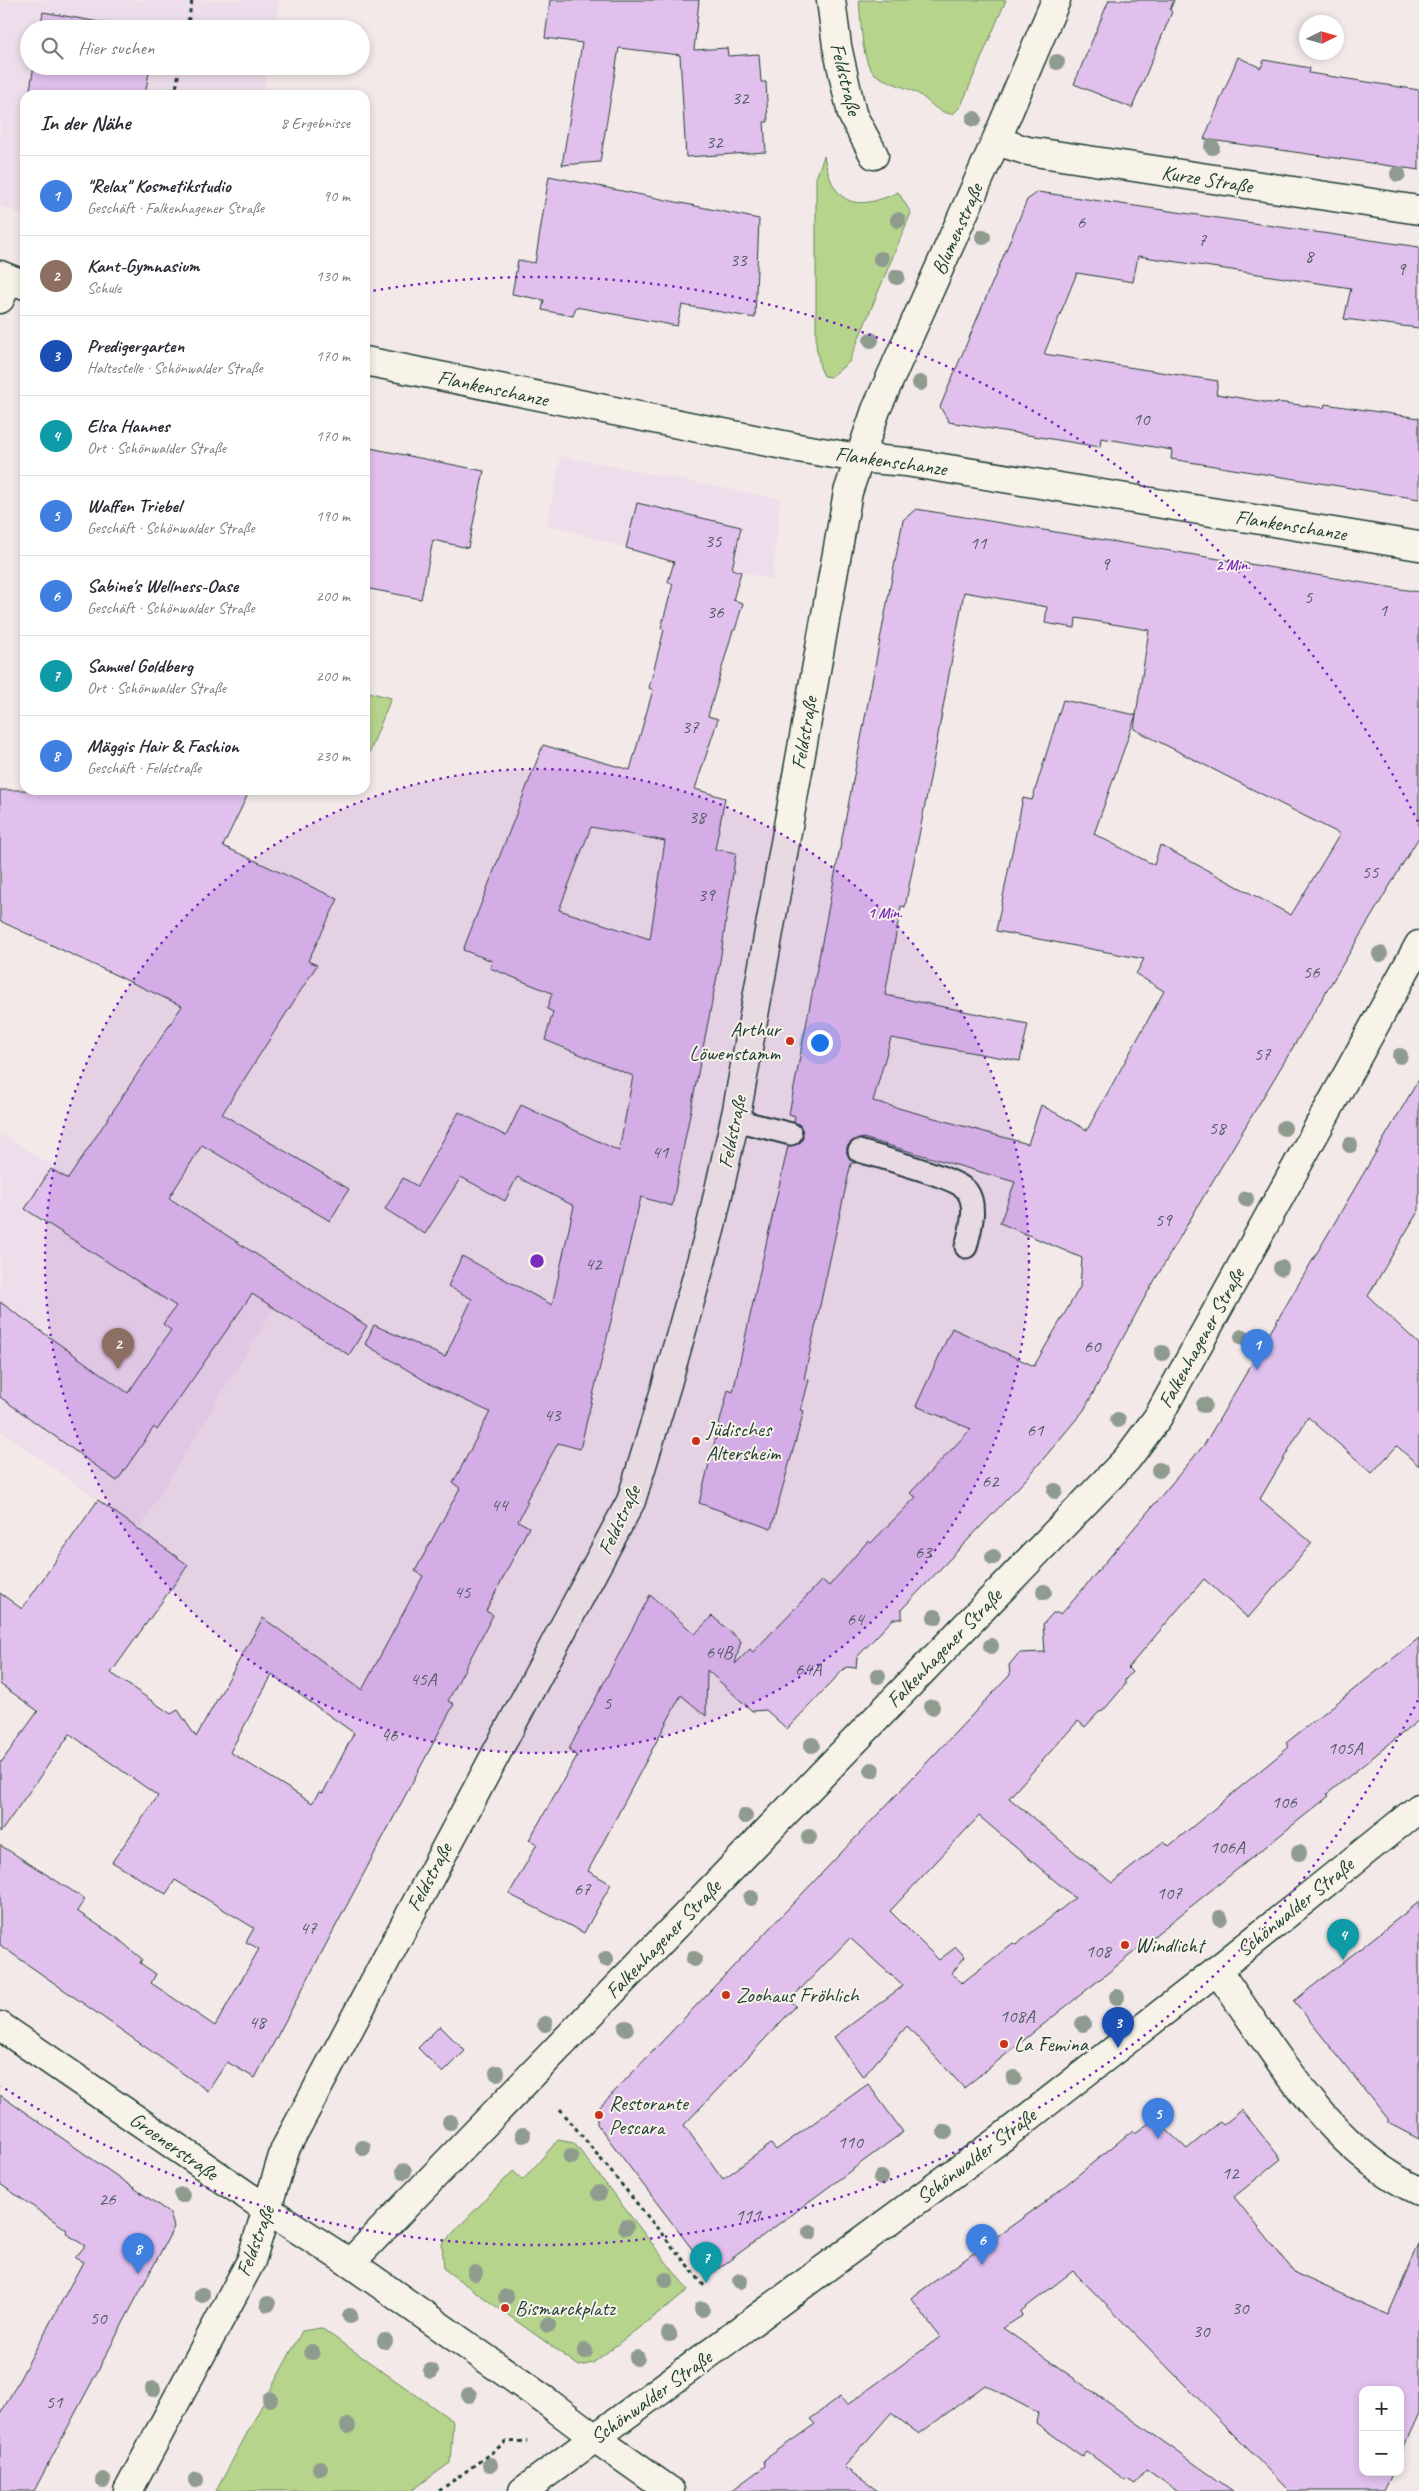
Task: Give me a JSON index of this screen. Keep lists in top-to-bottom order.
{
  "streets": {
    "street": [
      "Feldstraße",
      "Kurze Straße",
      "Blumenstraße",
      "Flankenschanze",
      "Falkenhagener Straße",
      "Schönwalder Straße",
      "Groenerstraße"
    ]
  },
  "crossings": [
    ["Feldstraße", "Blumenstraße"],
    ["Feldstraße", "Flankenschanze"],
    ["Feldstraße", "Groenerstraße"],
    ["Kurze Straße", "Blumenstraße"],
    ["Blumenstraße", "Flankenschanze"],
    ["Falkenhagener Straße", "Groenerstraße"]
  ],
  "places": [
    "Arthur Löwenstamm",
    "Jüdisches Altersheim",
    "Windlicht",
    "Zoohaus Fröhlich",
    "La Femina",
    "Restorante Pescara",
    "Bismarckplatz"
  ],
  "house_numbers": [
    "32",
    "32",
    "6",
    "7",
    "8",
    "33",
    "9",
    "10",
    "35",
    "11",
    "9",
    "5",
    "1",
    "36",
    "37",
    "38",
    "55",
    "39",
    "56",
    "57",
    "58",
    "41",
    "59",
    "42",
    "60",
    "43",
    "61",
    "62",
    "44",
    "63",
    "45",
    "64",
    "64B",
    "64A",
    "45A",
    "5",
    "46",
    "105A",
    "106",
    "106A",
    "67",
    "107",
    "47",
    "108",
    "108A",
    "48",
    "110",
    "12",
    "26",
    "111",
    "30",
    "50",
    "30",
    "51"
  ],
  "north": "right",
  "page": {
    "search": "Hier suchen",
    "heading": ["In der Nähe", "8 Ergebnisse"],
    "list": [
      {
        "mark": "1",
        "name": "\"Relax\" Kosmetikstudio",
        "note": "Geschäft · Falkenhagener Straße",
        "value": "90 m"
      },
      {
        "mark": "2",
        "name": "Kant-Gymnasium",
        "note": "Schule",
        "value": "130 m"
      },
      {
        "mark": "3",
        "name": "Predigergarten",
        "note": "Haltestelle · Schönwalder Straße",
        "value": "170 m"
      },
      {
        "mark": "4",
        "name": "Elsa Hannes",
        "note": "Ort · Schönwalder Straße",
        "value": "170 m"
      },
      {
        "mark": "5",
        "name": "Waffen Triebel",
        "note": "Geschäft · Schönwalder Straße",
        "value": "190 m"
      },
      {
        "mark": "6",
        "name": "Sabine's Wellness-Oase",
        "note": "Geschäft · Schönwalder Straße",
        "value": "200 m"
      },
      {
        "mark": "7",
        "name": "Samuel Goldberg",
        "note": "Ort · Schönwalder Straße",
        "value": "200 m"
      },
      {
        "mark": "8",
        "name": "Mäggis Hair & Fashion",
        "note": "Geschäft · Feldstraße",
        "value": "230 m"
      }
    ],
    "pins": [
      "2",
      "1",
      "4",
      "3",
      "5",
      "6",
      "8",
      "7"
    ],
    "map_buttons": ["+", "−"]
  },
  "rings": ["2 Min.", "1 Min."]
}
